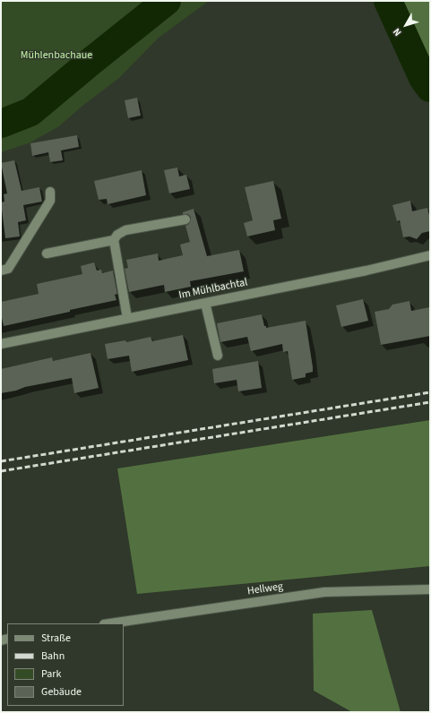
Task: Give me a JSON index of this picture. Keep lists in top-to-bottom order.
{
  "streets": {
    "street": ["Im Mühlbachtal", "Hellweg"]
  },
  "parks": ["Mühlenbachaue"],
  "legend": [
    "Straße",
    "Bahn",
    "Park",
    "Gebäude"
  ],
  "north": "bottom left"
}
